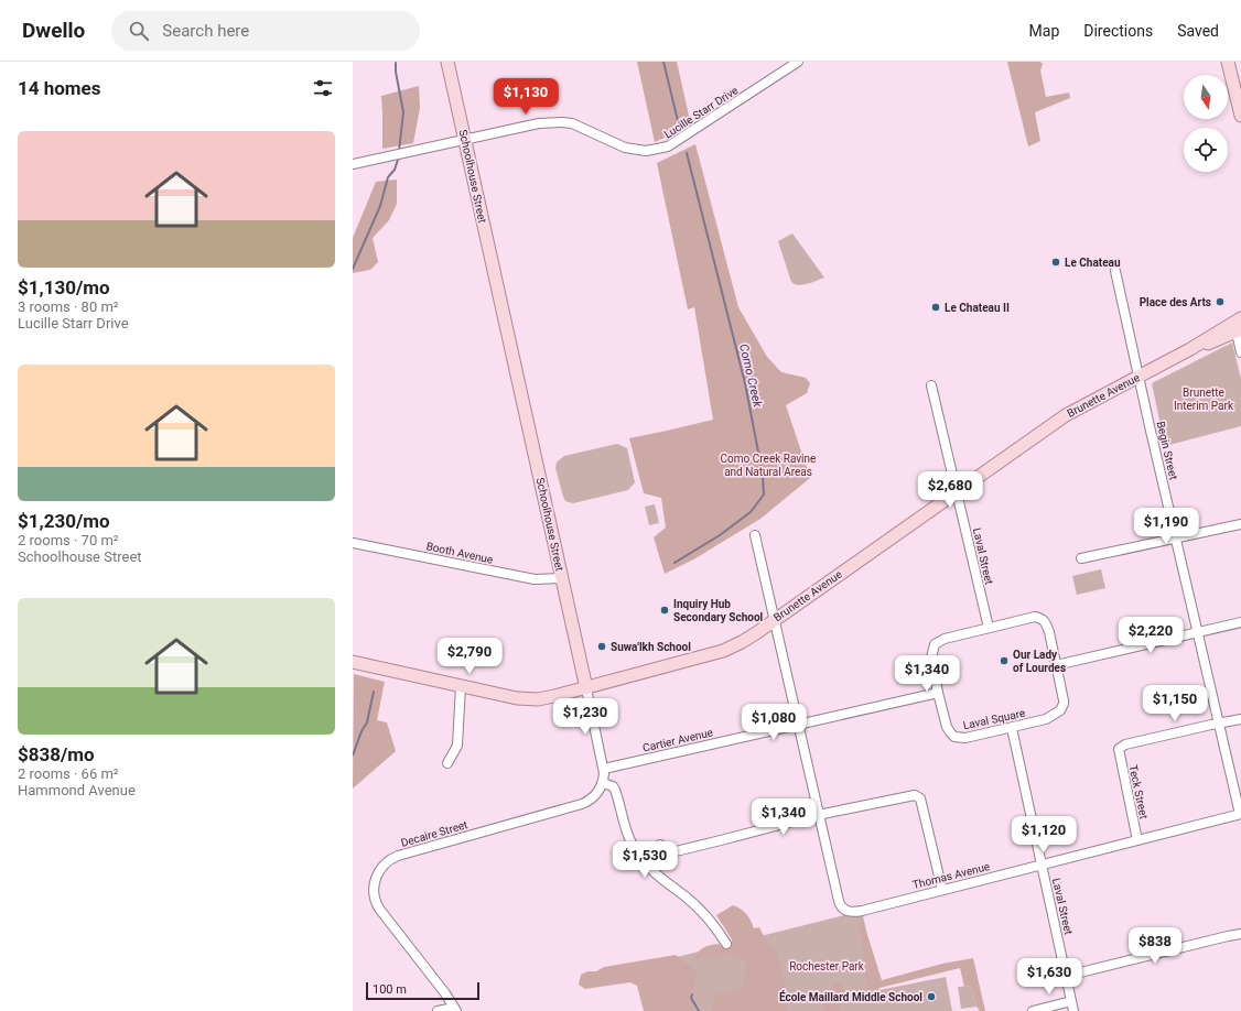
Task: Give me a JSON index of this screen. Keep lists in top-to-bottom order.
{
  "streets": {
    "main road": ["Schoolhouse Street", "Brunette Avenue"],
    "street": [
      "Lucille Starr Drive",
      "Begin Street",
      "Booth Avenue",
      "Laval Street",
      "Laval Square",
      "Cartier Avenue",
      "Teck Street",
      "Decaire Street",
      "Thomas Avenue"
    ]
  },
  "crossings": [
    ["Lucille Starr Drive", "Schoolhouse Street"],
    ["Schoolhouse Street", "Brunette Avenue"],
    ["Schoolhouse Street", "Booth Avenue"],
    ["Schoolhouse Street", "Cartier Avenue"],
    ["Schoolhouse Street", "Decaire Street"],
    ["Brunette Avenue", "Begin Street"],
    ["Brunette Avenue", "Laval Street"],
    ["Begin Street", "Teck Street"],
    ["Begin Street", "Thomas Avenue"],
    ["Laval Street", "Laval Square"],
    ["Laval Street", "Cartier Avenue"],
    ["Laval Street", "Thomas Avenue"],
    ["Laval Square", "Cartier Avenue"],
    ["Teck Street", "Thomas Avenue"]
  ],
  "water": ["Como Creek"],
  "parks": ["Brunette Interim Park", "Como Creek Ravine and Natural Areas", "Rochester Park"],
  "places": [
    "Le Chateau",
    "Place des Arts",
    "Le Chateau II",
    "Inquiry Hub Secondary School",
    "Suwa'lkh School",
    "Our Lady of Lourdes",
    "École Maillard Middle School"
  ],
  "scale_bar": "100 m",
  "north": "bottom",
  "page": {
    "header": "Dwello",
    "search": "Search here",
    "nav": ["Map", "Directions", "Saved"],
    "heading": "14 homes",
    "price": [
      "$1,130",
      "$2,680",
      "$1,190",
      "$2,220",
      "$2,790",
      "$1,340",
      "$1,150",
      "$1,230",
      "$1,080",
      "$1,340",
      "$1,120",
      "$1,530",
      "$838",
      "$1,630"
    ],
    "list": [
      {
        "name": "$1,130/mo",
        "note": "3 rooms · 80 m² · Lucille Starr Drive"
      },
      {
        "name": "$1,230/mo",
        "note": "2 rooms · 70 m² · Schoolhouse Street"
      },
      {
        "name": "$838/mo",
        "note": "2 rooms · 66 m² · Hammond Avenue"
      }
    ],
    "scale": "100 m"
  }
}
